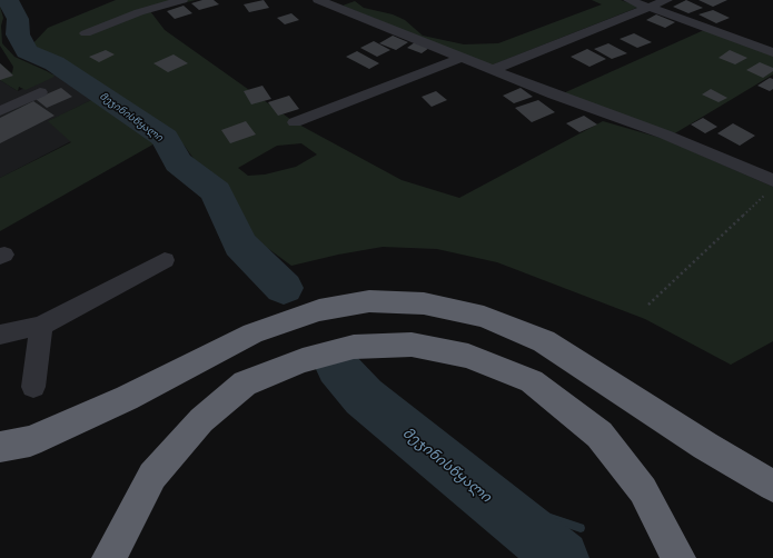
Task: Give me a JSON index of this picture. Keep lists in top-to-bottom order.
{
  "water": ["მეჯინისწყალი"]
}
